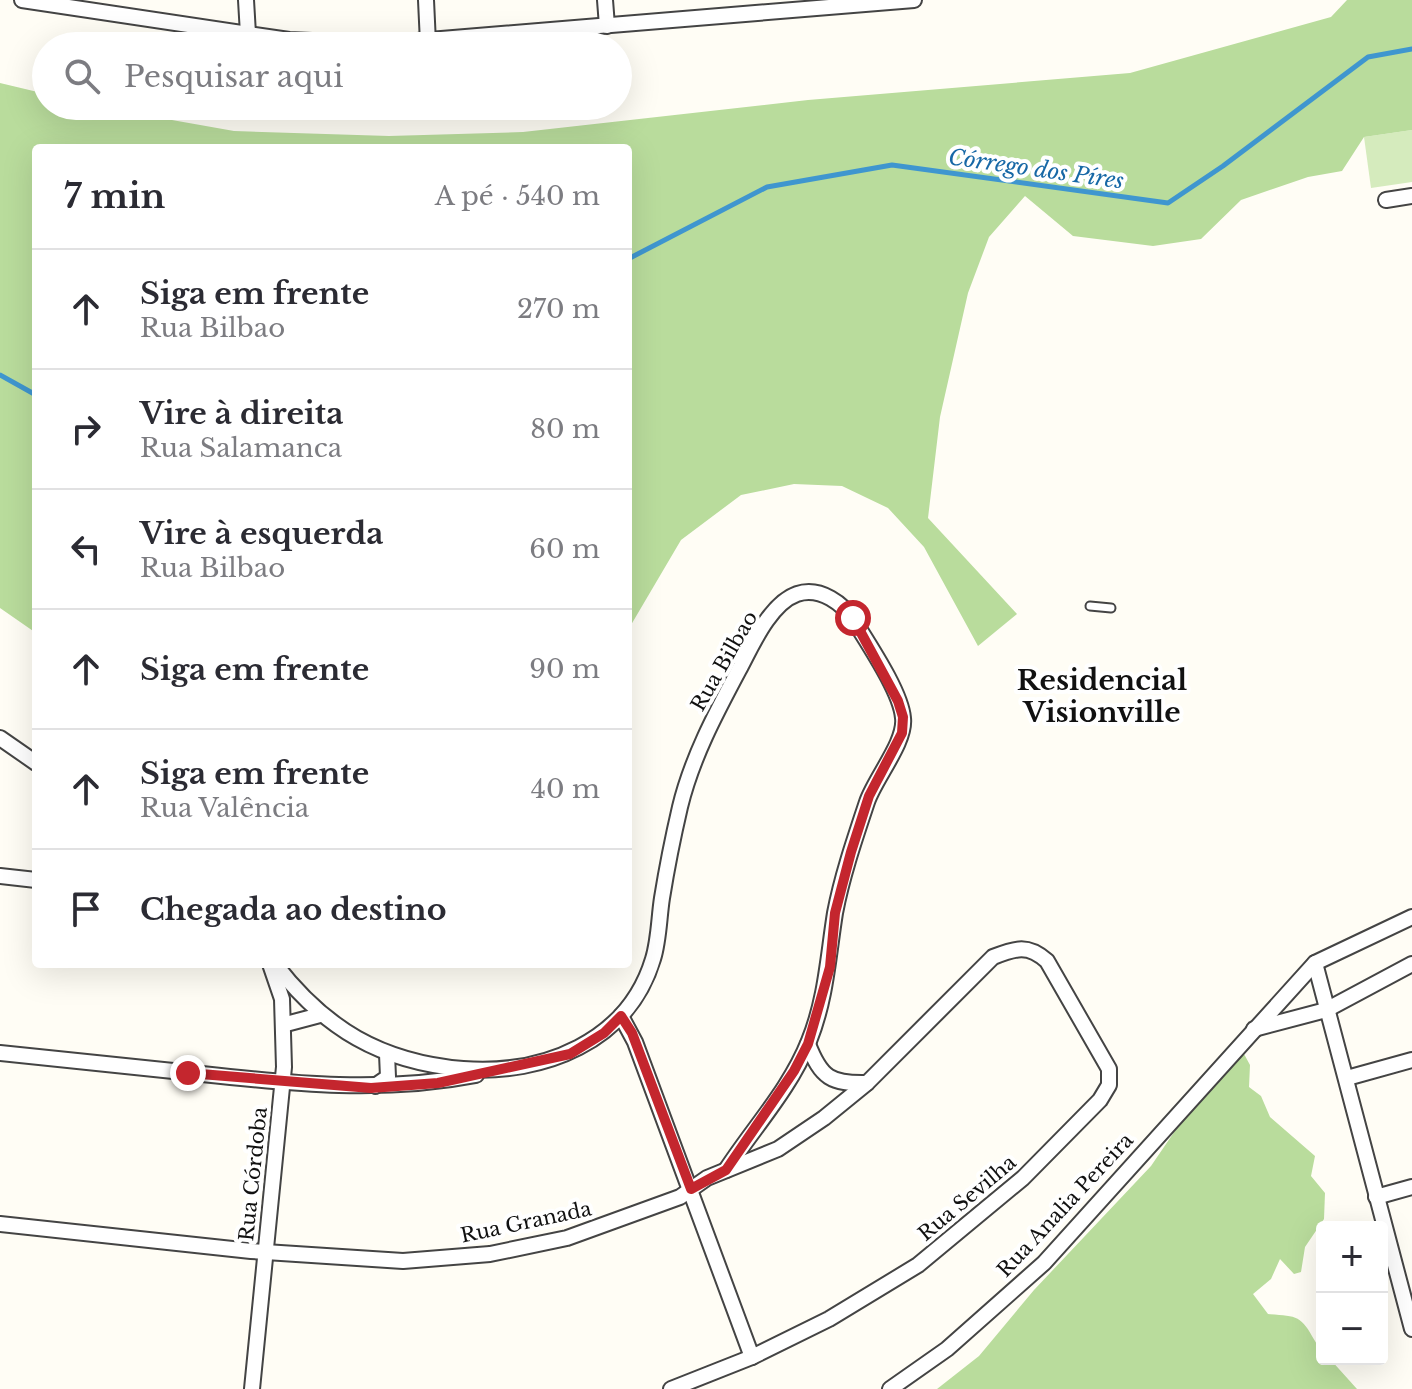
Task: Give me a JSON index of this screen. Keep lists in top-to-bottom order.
{
  "streets": {
    "street": [
      "Rua Bilbao",
      "Rua Córdoba",
      "Rua Sevilha",
      "Rua Analia Pereira",
      "Rua Granada"
    ]
  },
  "crossings": [
    ["Rua Bilbao", "Rua Granada"],
    ["Rua Córdoba", "Rua Granada"],
    ["Rua Sevilha", "Rua Granada"]
  ],
  "districts": ["Residencial Visionville"],
  "water": ["Córrego dos Píres"],
  "page": {
    "search": "Pesquisar aqui",
    "heading": ["7 min", "A pé · 540 m"],
    "list": [
      ["Siga em frente", "Rua Bilbao", "270 m"],
      ["Vire à direita", "Rua Salamanca", "80 m"],
      ["Vire à esquerda", "Rua Bilbao", "60 m"],
      ["Siga em frente", "90 m"],
      ["Siga em frente", "Rua Valência", "40 m"],
      "Chegada ao destino"
    ],
    "map_buttons": ["+", "−"]
  }
}
